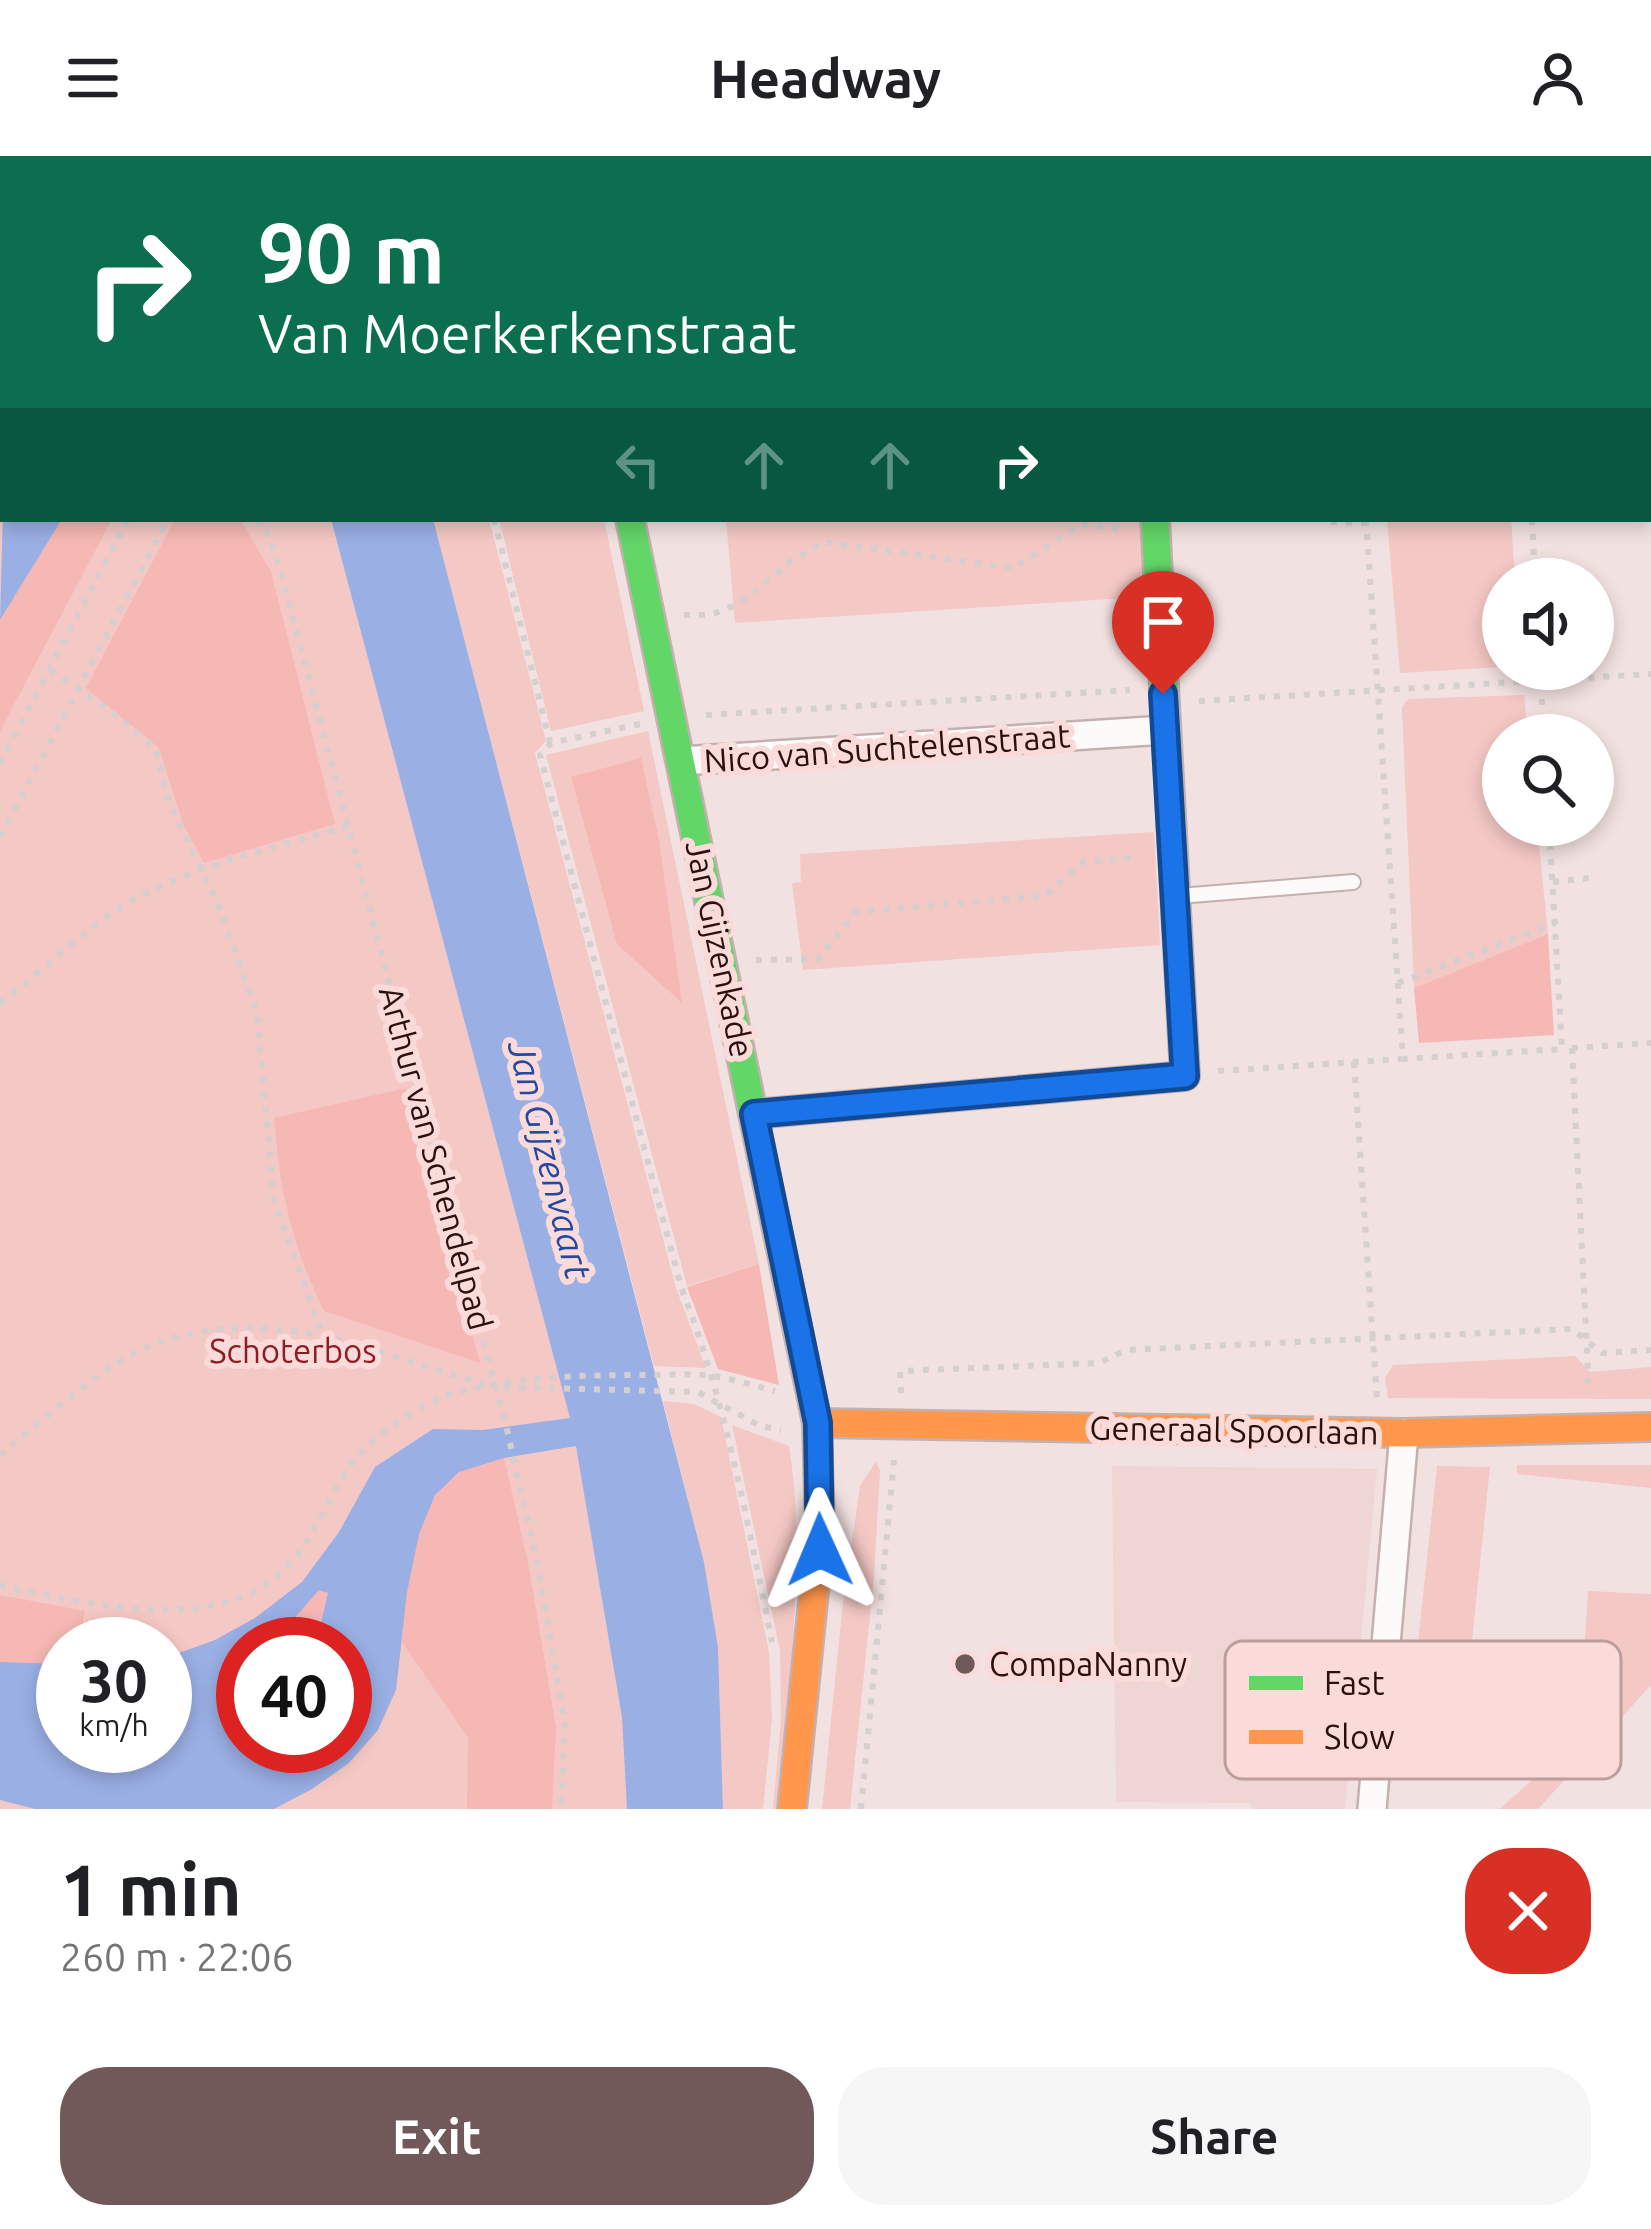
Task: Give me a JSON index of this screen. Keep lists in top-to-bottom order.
{
  "streets": {
    "street": ["Nico van Suchtelenstraat", "Jan Gijzenkade", "Generaal Spoorlaan"],
    "path": ["Arthur van Schendelpad"]
  },
  "crossings": [
    ["Nico van Suchtelenstraat", "Jan Gijzenkade"],
    ["Jan Gijzenkade", "Generaal Spoorlaan"]
  ],
  "water": ["Jan Gijzenvaart"],
  "parks": ["Schoterbos"],
  "places": ["CompaNanny"],
  "legend": ["Fast", "Slow"],
  "page": {
    "header": "Headway",
    "turn": ["90 m", "Van Moerkerkenstraat"],
    "speed": "30 km/h",
    "limit": "40",
    "heading": ["1 min", "260 m · 22:06"],
    "buttons": ["Exit", "Share"]
  }
}
